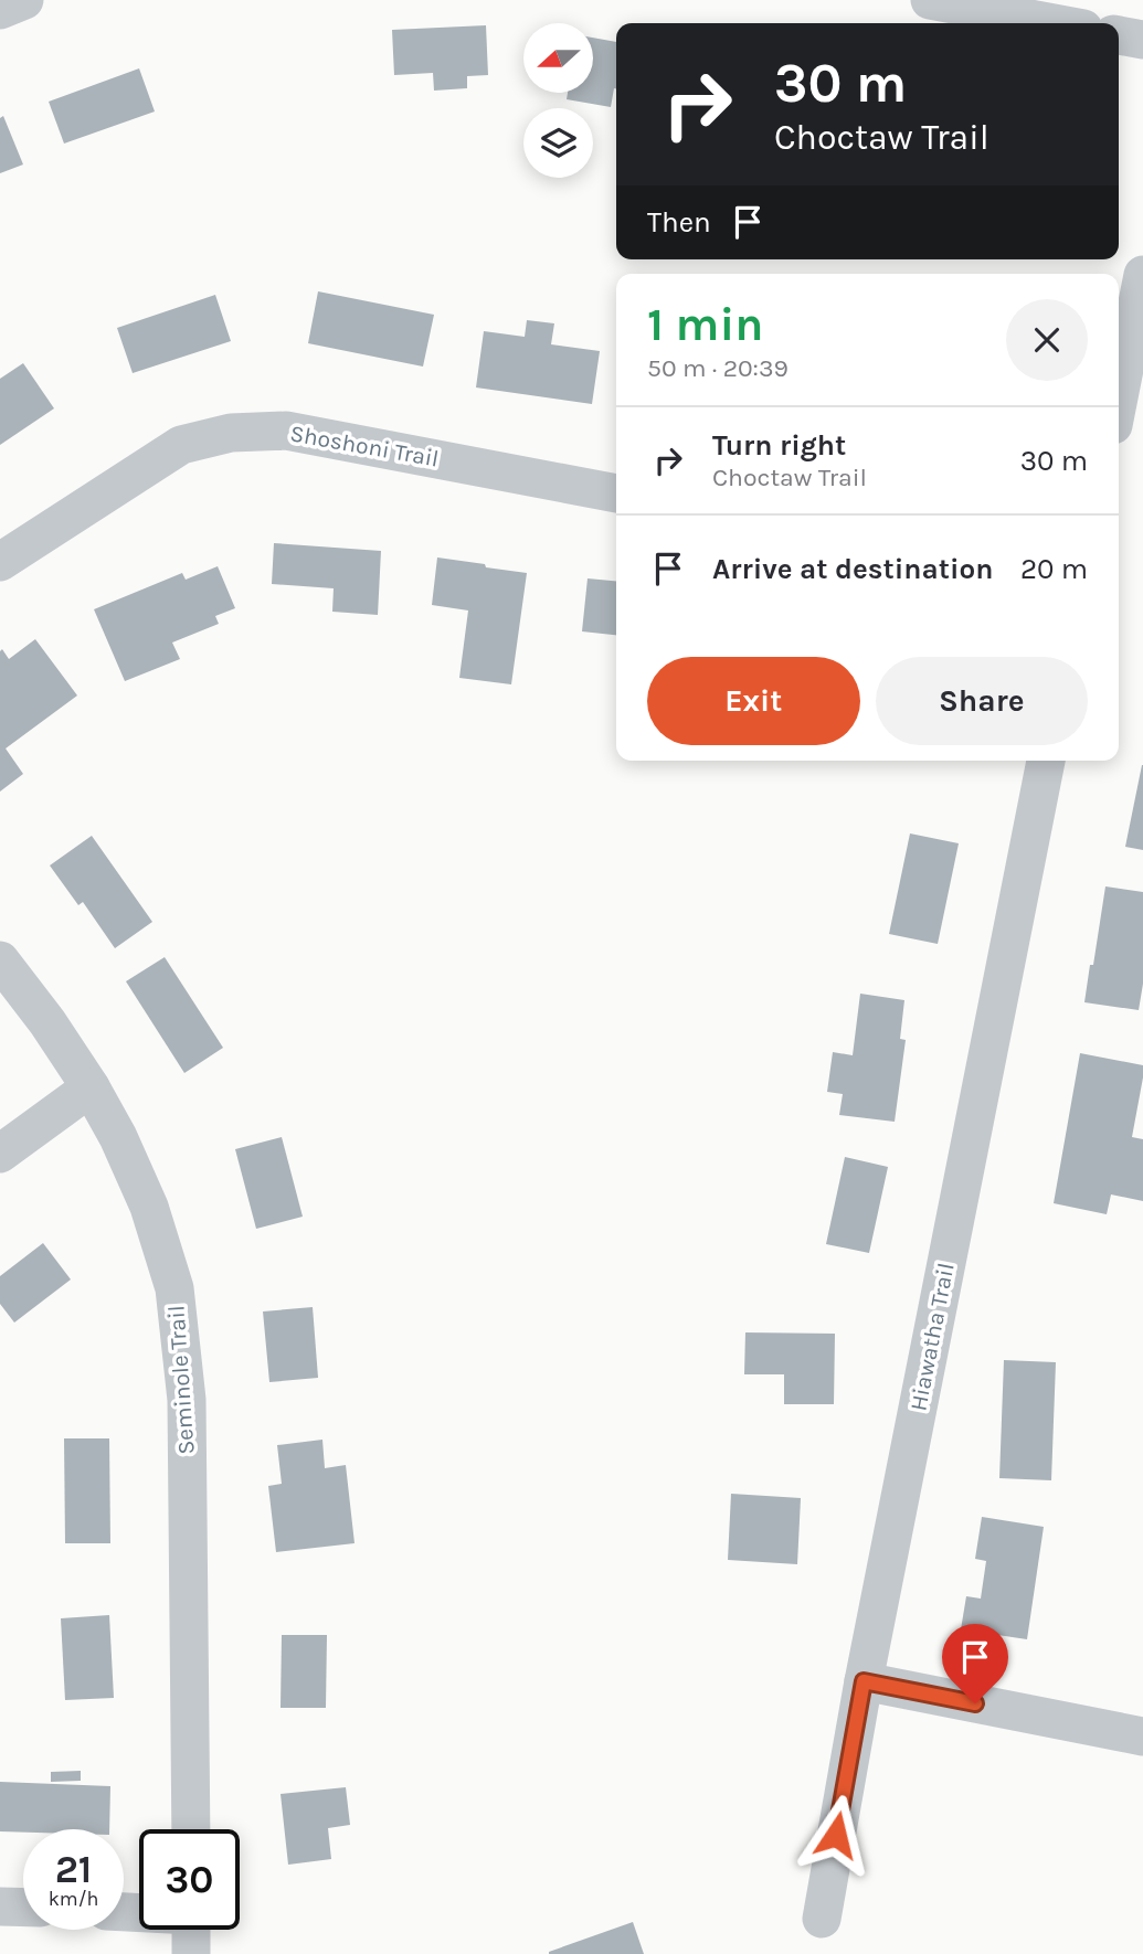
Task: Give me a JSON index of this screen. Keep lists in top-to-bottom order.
{
  "streets": {
    "street": ["Shoshoni Trail", "Hiawatha Trail", "Seminole Trail"]
  },
  "north": "left",
  "page": {
    "turn": ["30 m", "Choctaw Trail"],
    "then": "Then",
    "heading": ["1 min", "50 m · 20:39"],
    "list": [
      {
        "name": "Turn right",
        "note": "Choctaw Trail",
        "value": "30 m"
      },
      {
        "name": "Arrive at destination",
        "value": "20 m"
      }
    ],
    "buttons": ["Exit", "Share"],
    "speed": "21 km/h",
    "limit": "30"
  }
}
